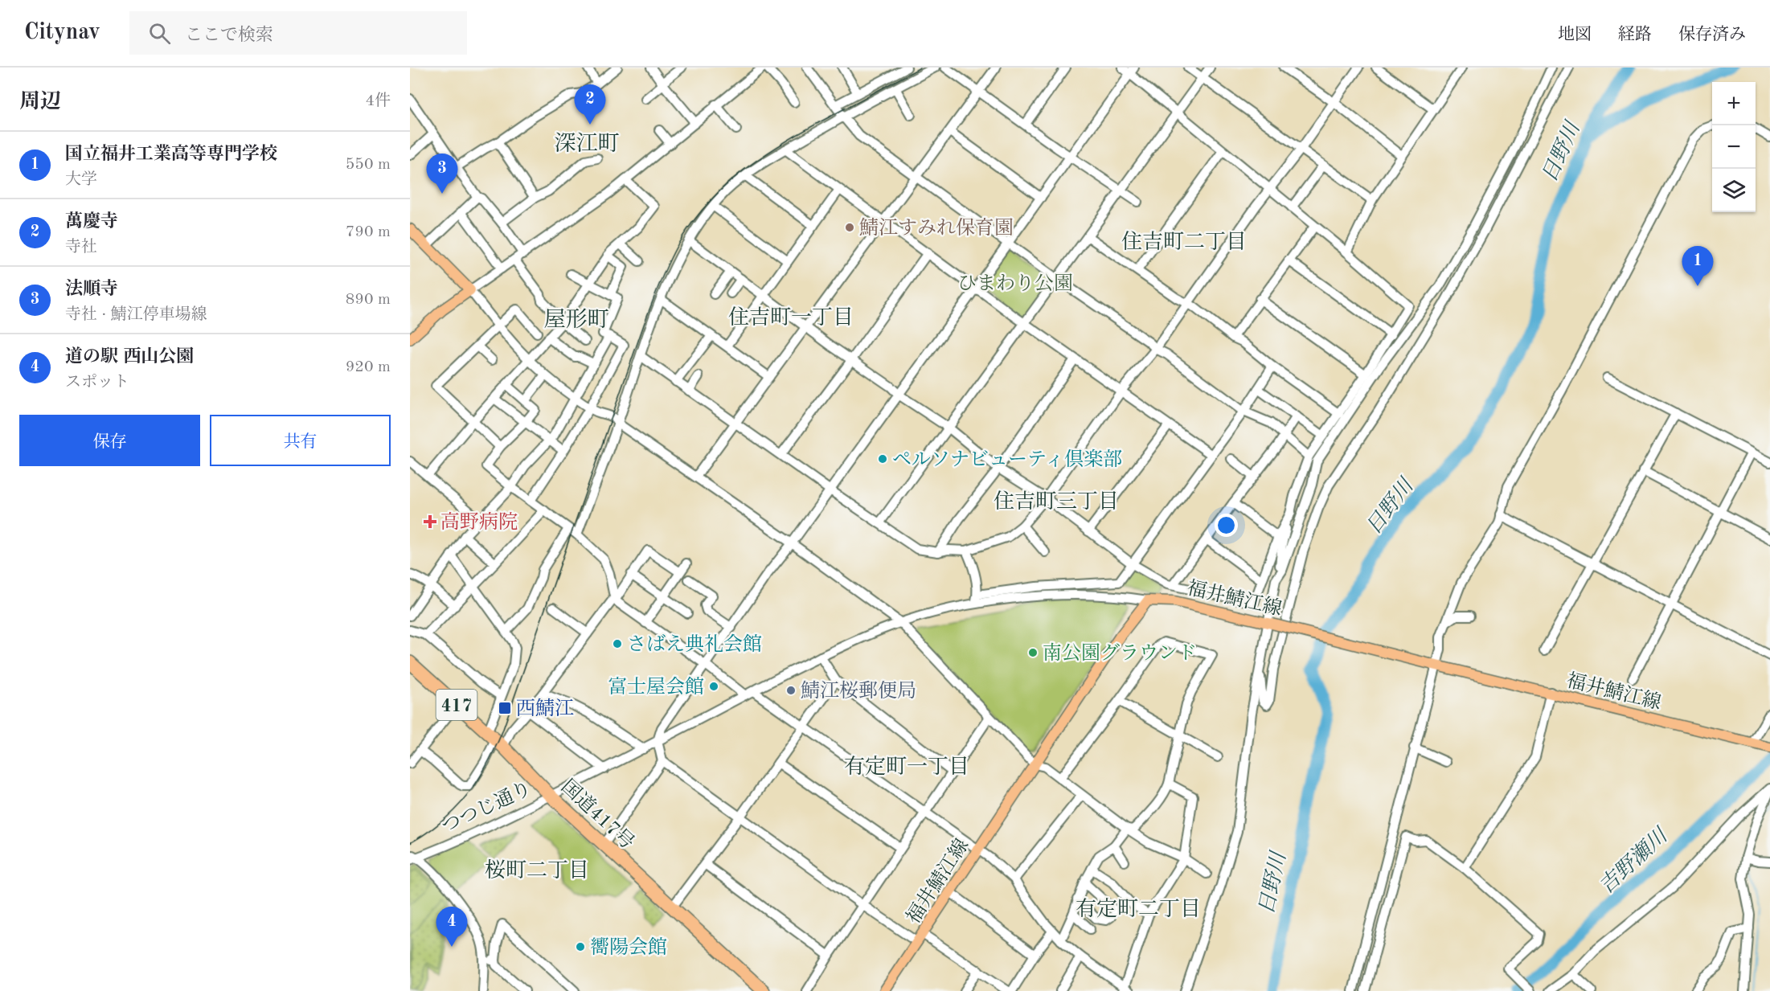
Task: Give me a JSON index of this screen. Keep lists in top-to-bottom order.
{
  "streets": {
    "highway": ["417", "国道417号"],
    "main road": ["福井鯖江線"],
    "street": ["つつじ通り"]
  },
  "crossings": [
    ["福井鯖江線", "つつじ通り"],
    ["つつじ通り", "国道417号"]
  ],
  "districts": [
    "深江町",
    "住吉町二丁目",
    "住吉町一丁目",
    "屋形町",
    "住吉町三丁目",
    "有定町一丁目",
    "桜町二丁目",
    "有定町二丁目"
  ],
  "water": ["日野川", "吉野瀬川"],
  "parks": ["ひまわり公園"],
  "places": {
    "other": [
      "鯖江すみれ保育園",
      "ペルソナビューティ倶楽部",
      "さばえ典礼会館",
      "南公園グラウンド",
      "富士屋会館",
      "鯖江桜郵便局",
      "嚮陽会館"
    ],
    "health": ["高野病院"],
    "transit": ["西鯖江"]
  },
  "page": {
    "header": "Citynav",
    "search": "ここで検索",
    "nav": ["地図", "経路", "保存済み"],
    "heading": ["周辺", "4件"],
    "map_buttons": ["+", "−"],
    "pins": [
      "2",
      "3",
      "1",
      "4"
    ],
    "list": [
      {
        "mark": "1",
        "name": "国立福井工業高等専門学校",
        "note": "大学",
        "value": "550 m"
      },
      {
        "mark": "2",
        "name": "萬慶寺",
        "note": "寺社",
        "value": "790 m"
      },
      {
        "mark": "3",
        "name": "法順寺",
        "note": "寺社 · 鯖江停車場線",
        "value": "890 m"
      },
      {
        "mark": "4",
        "name": "道の駅 西山公園",
        "note": "スポット",
        "value": "920 m"
      }
    ],
    "buttons": ["保存", "共有"]
  }
}
